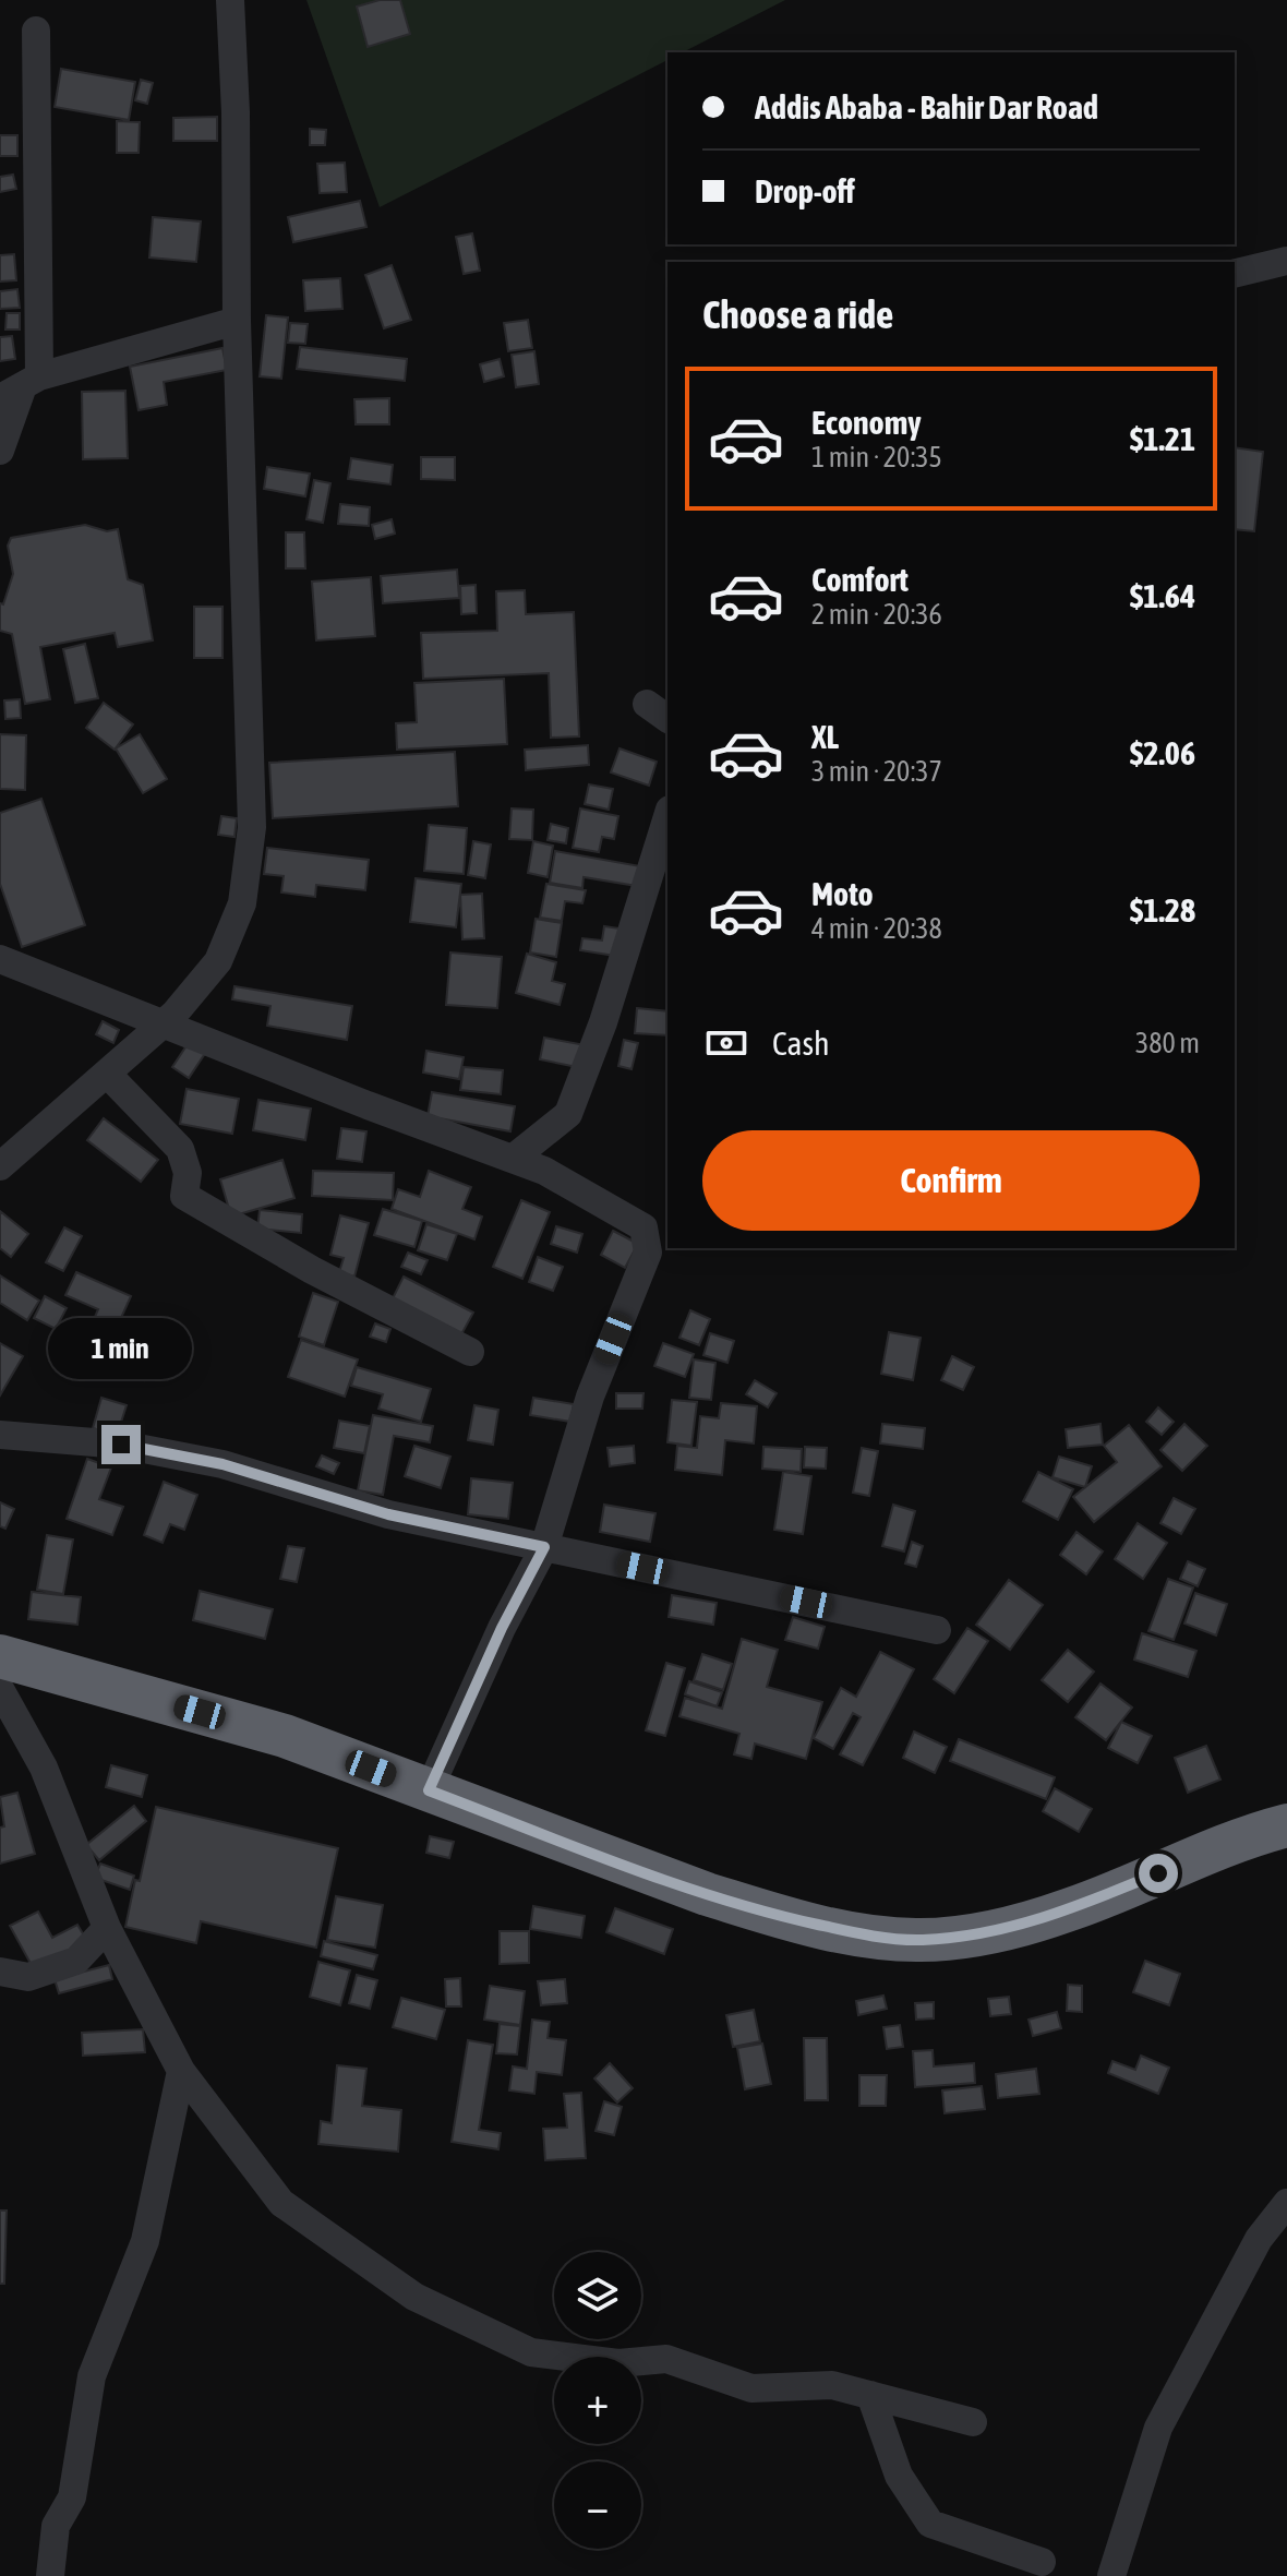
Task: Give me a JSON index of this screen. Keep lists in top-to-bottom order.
{
  "page": {
    "banner": ["Addis Ababa - Bahir Dar Road", "Drop-off"],
    "heading": "Choose a ride",
    "list": [
      {
        "name": "Economy",
        "note": "1 min · 20:35",
        "value": "$1.21"
      },
      {
        "name": "Comfort",
        "note": "2 min · 20:36",
        "value": "$1.64"
      },
      {
        "name": "XL",
        "note": "3 min · 20:37",
        "value": "$2.06"
      },
      {
        "name": "Moto",
        "note": "4 min · 20:38",
        "value": "$1.28"
      }
    ],
    "pay": ["Cash", "380 m"],
    "buttons": "Confirm",
    "bubble": "1 min",
    "map_buttons": ["+", "−"]
  }
}
